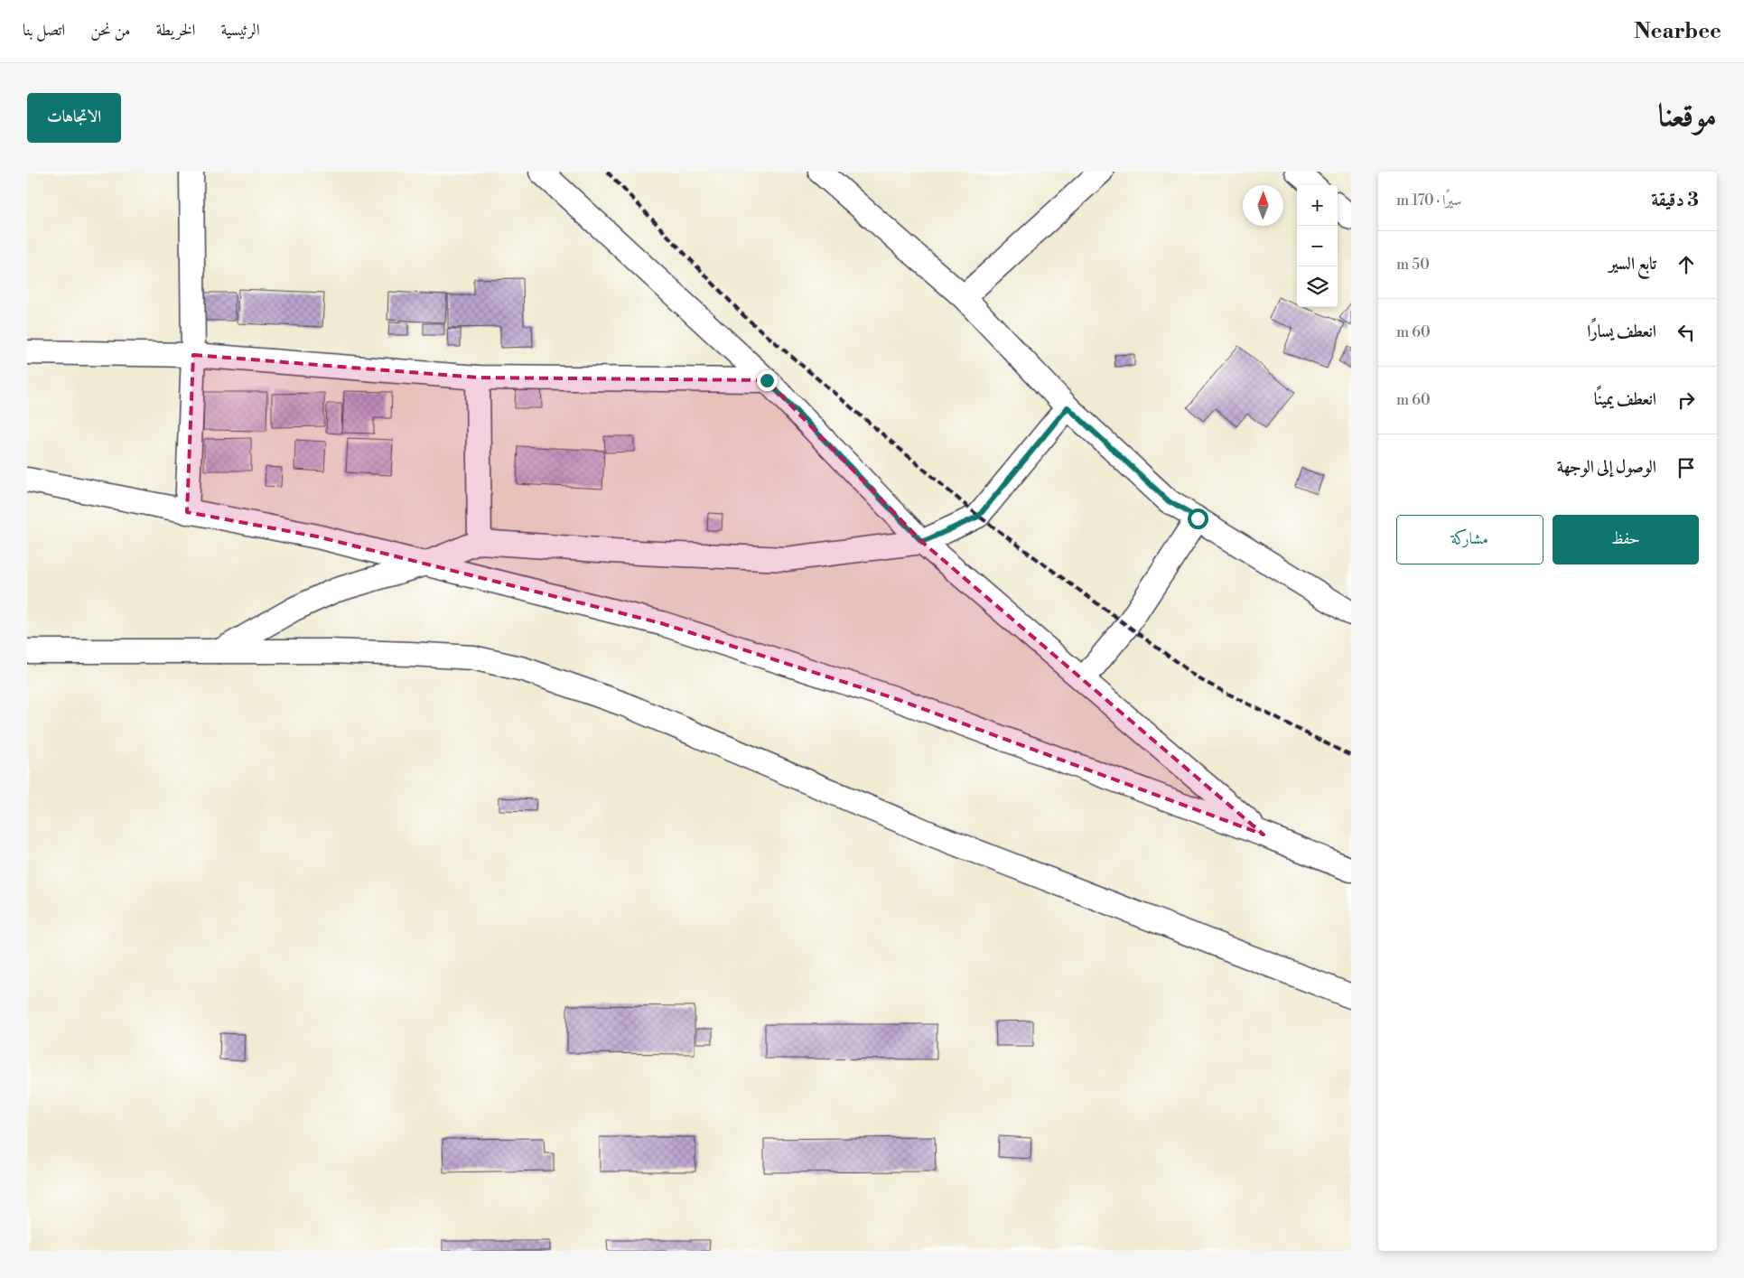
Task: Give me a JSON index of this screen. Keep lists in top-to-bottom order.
{
  "north": "top",
  "page": {
    "header": "Nearbee",
    "nav": [
      "الرئيسية",
      "الخريطة",
      "من نحن",
      "اتصل بنا"
    ],
    "title": "موقعنا",
    "buttons": [
      "الاتجاهات",
      ["حفظ", "مشاركة"]
    ],
    "heading": ["3 دقيقة", "سيرًا · 170 m"],
    "map_buttons": ["+", "−"],
    "list": [
      ["تابع السير", "50 m"],
      ["انعطف يسارًا", "60 m"],
      ["انعطف يمينًا", "60 m"],
      "الوصول إلى الوجهة"
    ]
  }
}
